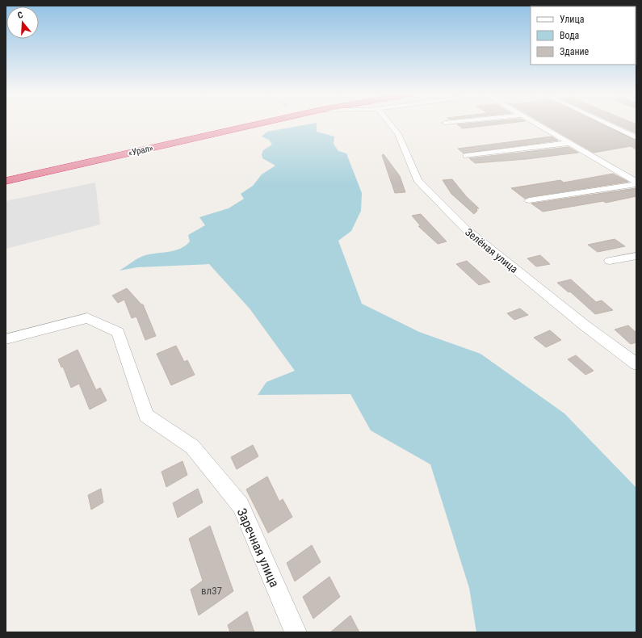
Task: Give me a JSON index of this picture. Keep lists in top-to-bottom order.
{
  "streets": {
    "highway": ["«Урал»"],
    "street": ["Зелёная улица", "Заречная улица"]
  },
  "house_numbers": ["вл37"],
  "legend": ["Улица", "Вода", "Здание"],
  "north": "top"
}
